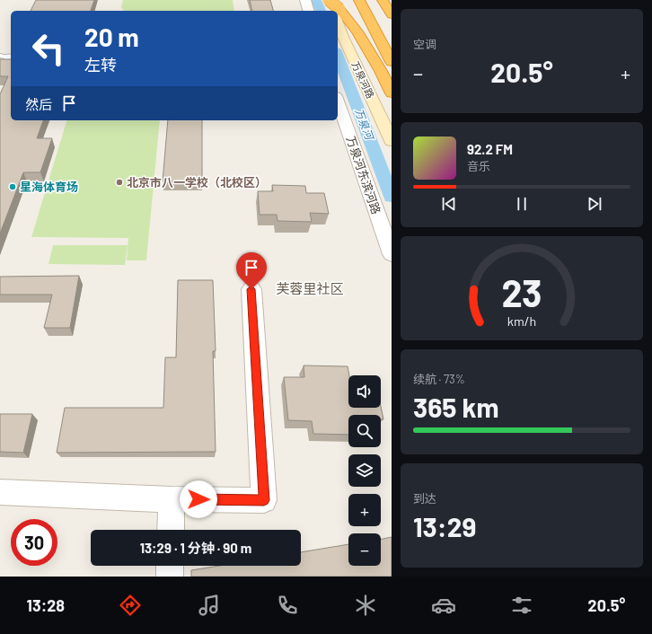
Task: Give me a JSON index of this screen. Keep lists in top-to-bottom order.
{
  "streets": {
    "street": ["万泉河路", "万泉河东滨河路"]
  },
  "districts": ["芙蓉里社区"],
  "water": ["万泉河"],
  "places": ["北京市八一学校（北校区）", "星海体育场"],
  "page": {
    "tile": [
      "空调",
      ["续航 · 73%", "365 km"],
      ["到达", "13:29"]
    ],
    "turn": ["20 m", "左转"],
    "heat": ["−", "20.5°", "+"],
    "then": "然后",
    "song": ["92.2 FM", "音乐"],
    "map_buttons": ["+", "−"],
    "limit": "30",
    "trip": "13:29 · 1 分钟 · 90 m",
    "tabs": ["13:28", "20.5°"],
    "gauge": ["23", "km/h"]
  }
}
